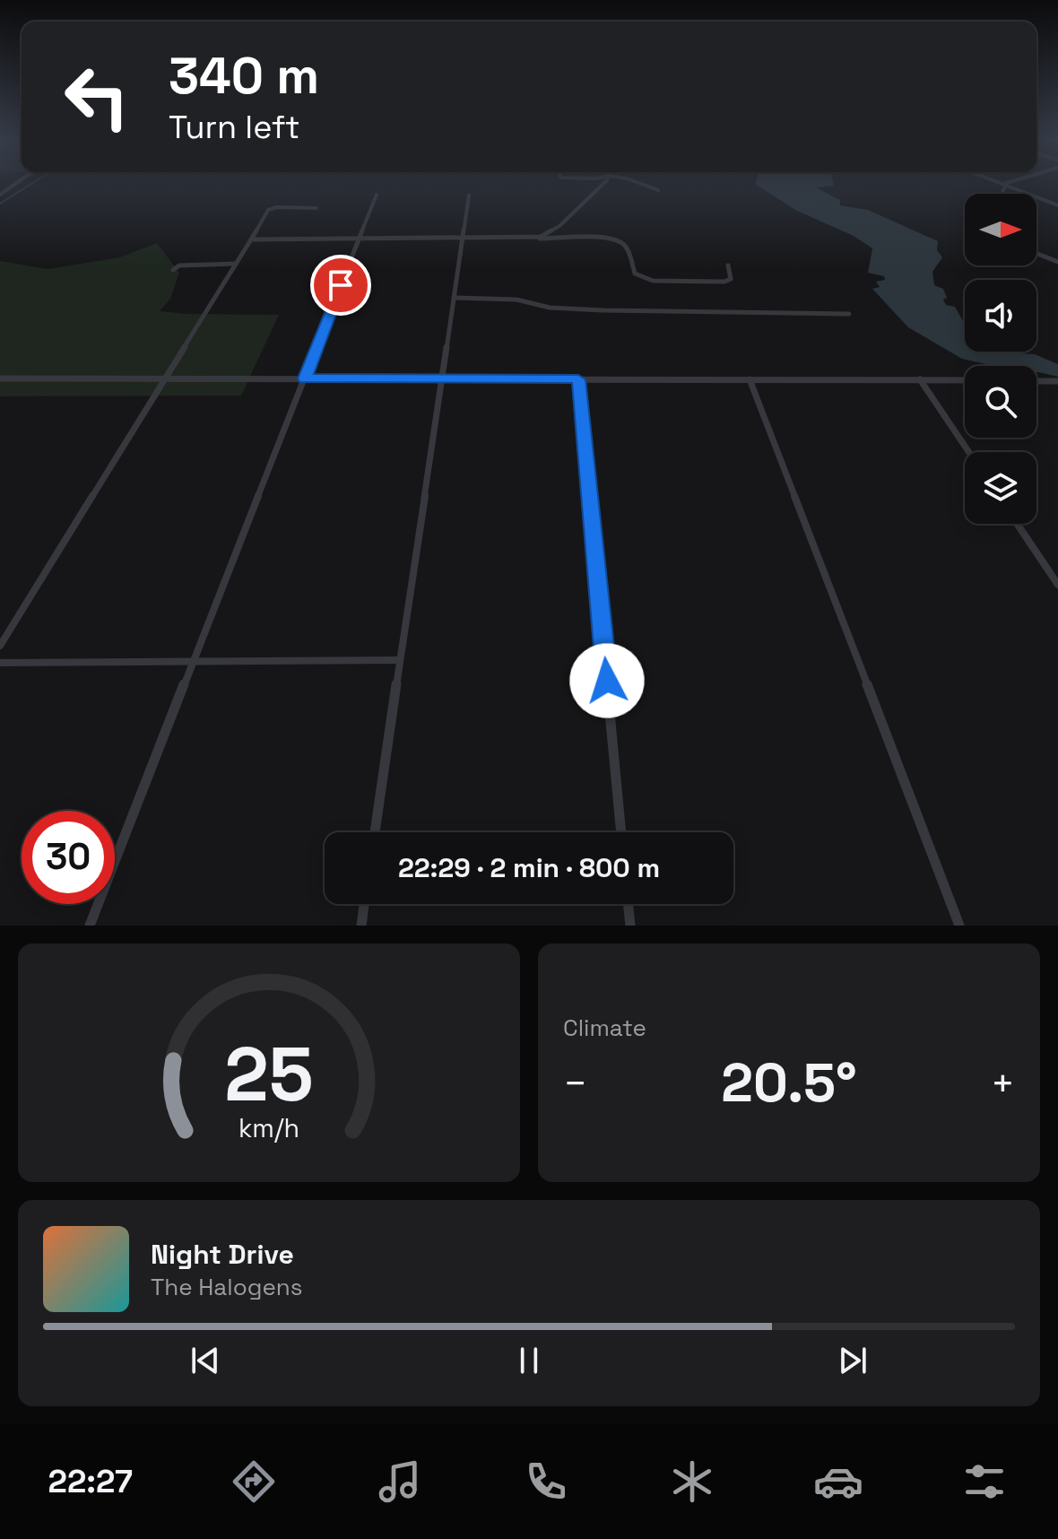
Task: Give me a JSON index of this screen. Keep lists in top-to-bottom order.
{
  "north": "right",
  "page": {
    "turn": ["340 m", "Turn left"],
    "limit": "30",
    "trip": "22:29 · 2 min · 800 m",
    "tile": "Climate",
    "heat": ["−", "20.5°", "+"],
    "song": ["Night Drive", "The Halogens"],
    "tabs": "22:27",
    "gauge": ["25", "km/h"]
  }
}
